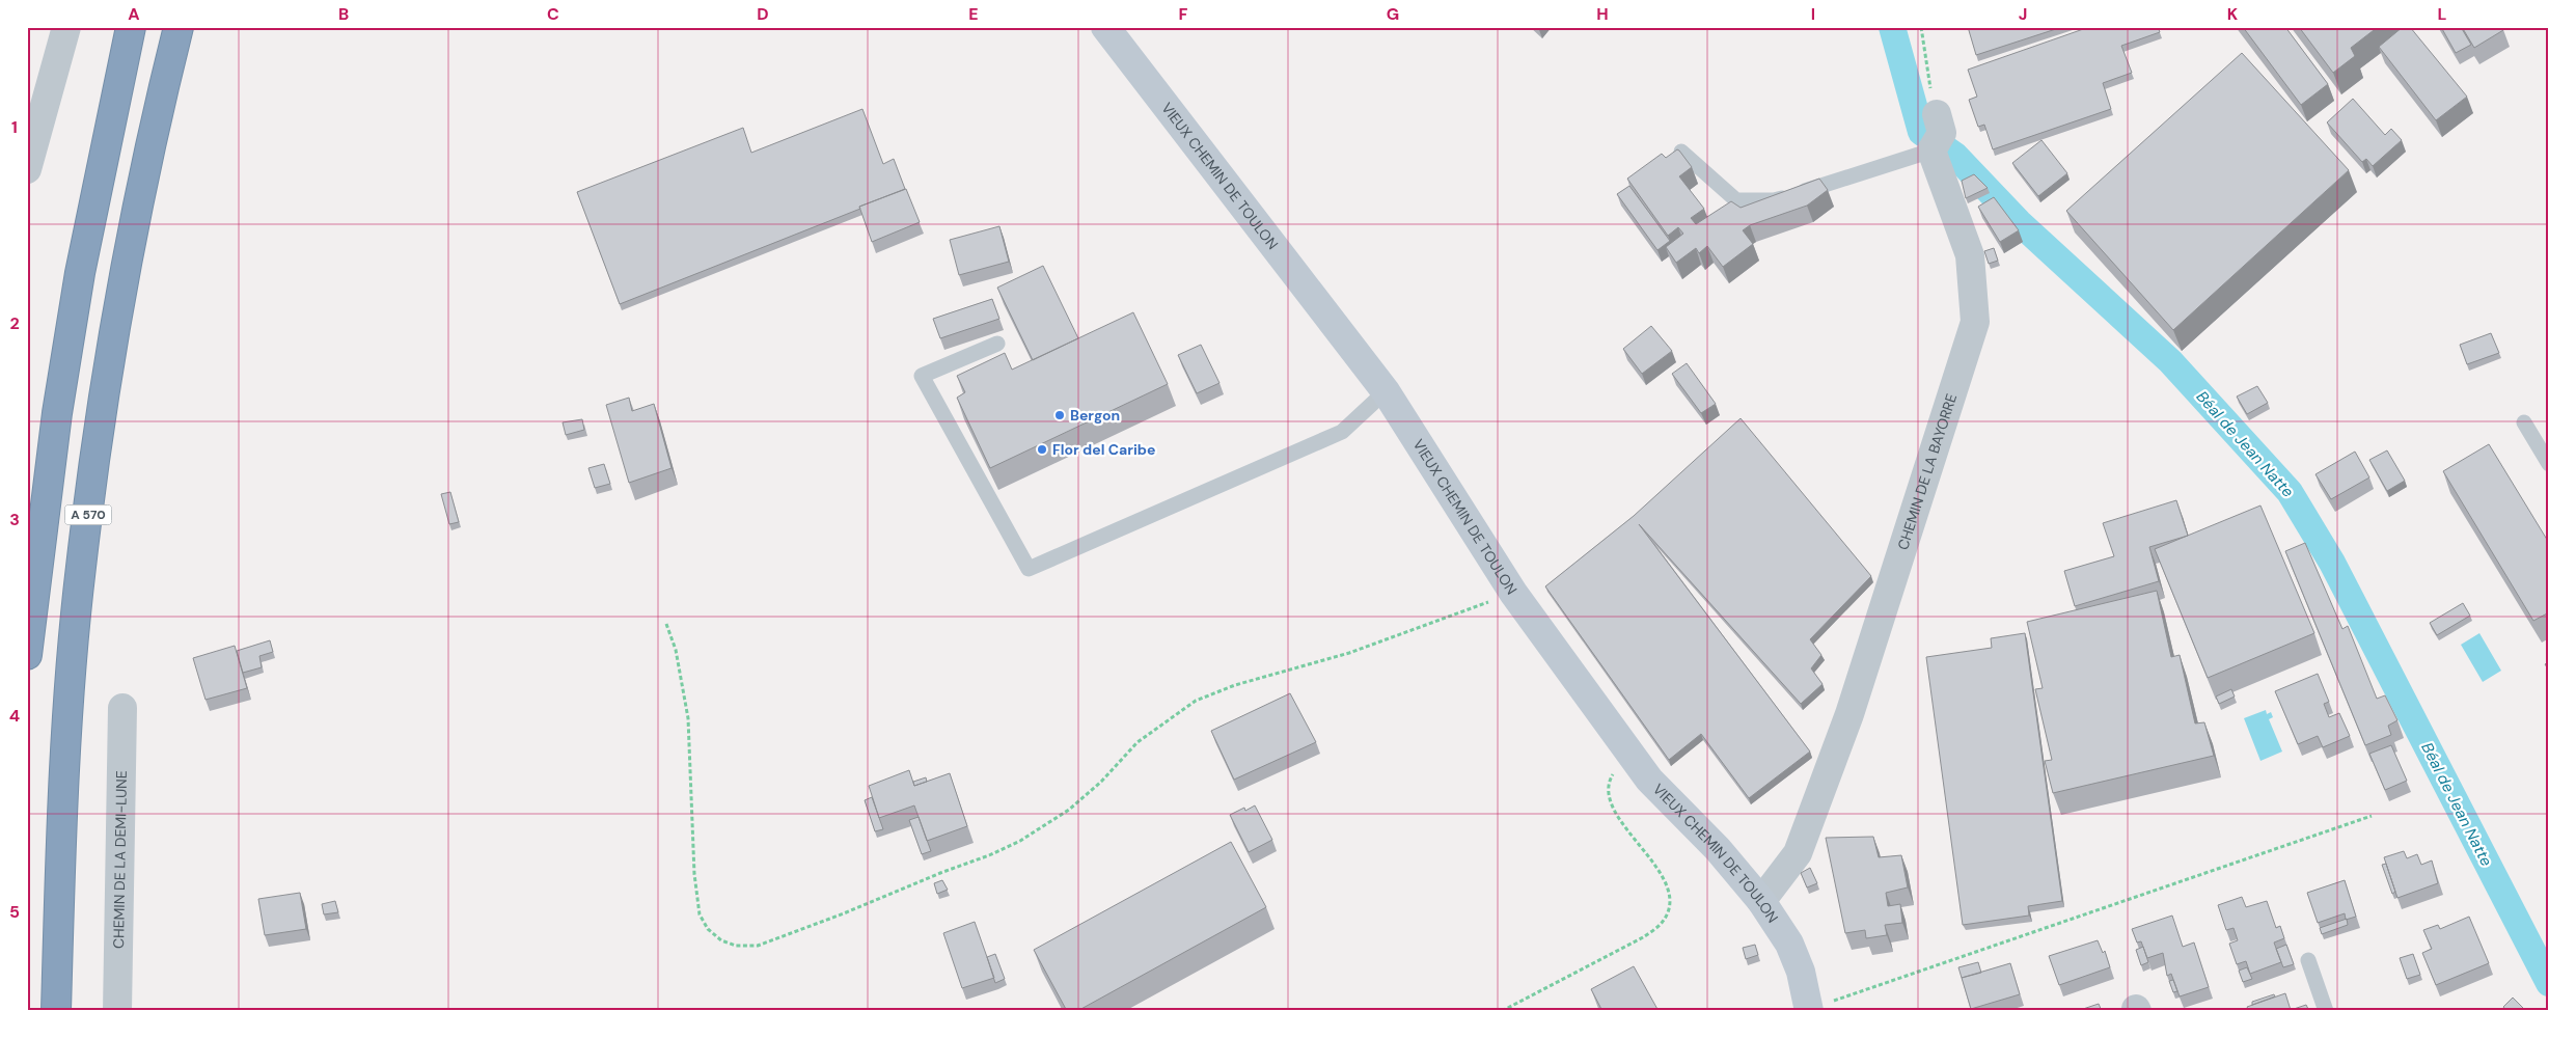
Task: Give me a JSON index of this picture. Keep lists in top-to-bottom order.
{
  "streets": {
    "highway": ["A 570"],
    "street": ["VIEUX CHEMIN DE TOULON", "CHEMIN DE LA BAYORRE", "CHEMIN DE LA DEMI-LUNE"]
  },
  "crossings": [
    ["VIEUX CHEMIN DE TOULON", "CHEMIN DE LA BAYORRE"]
  ],
  "water": ["Béal de Jean Natte"],
  "places": ["Bergon", "Flor del Caribe"],
  "grid": {
    "columns": [
      "A",
      "B",
      "C",
      "D",
      "E",
      "F",
      "G",
      "H",
      "I",
      "J",
      "K",
      "L"
    ],
    "rows": [
      "1",
      "2",
      "3",
      "4",
      "5"
    ]
  }
}
